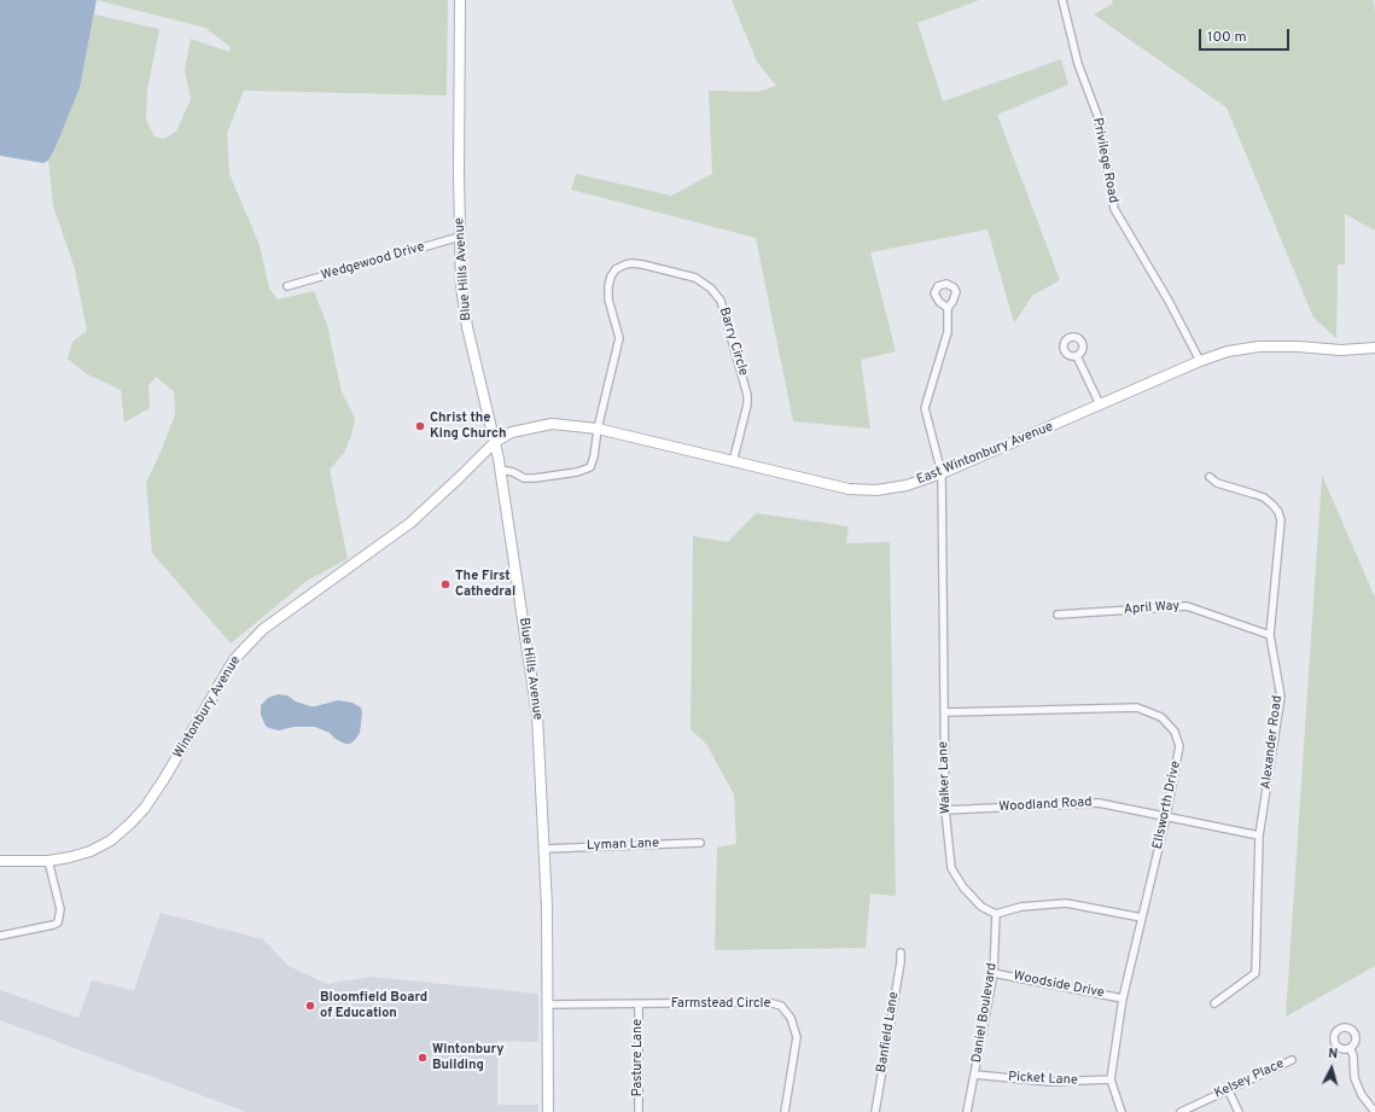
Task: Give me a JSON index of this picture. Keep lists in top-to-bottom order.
{
  "streets": {
    "main road": ["Blue Hills Avenue", "East Wintonbury Avenue", "Wintonbury Avenue"],
    "street": [
      "Privilege Road",
      "Wedgewood Drive",
      "Barry Circle",
      "April Way",
      "Alexander Road",
      "Walker Lane",
      "Woodland Road",
      "Ellsworth Drive",
      "Lyman Lane",
      "Woodside Drive",
      "Farmstead Circle",
      "Daniel Boulevard",
      "Banfield Lane",
      "Pasture Lane",
      "Picket Lane",
      "Kelsey Place"
    ]
  },
  "crossings": [
    ["Privilege Road", "East Wintonbury Avenue"],
    ["Wedgewood Drive", "Blue Hills Avenue"],
    ["Blue Hills Avenue", "Barry Circle"],
    ["Blue Hills Avenue", "East Wintonbury Avenue"],
    ["Blue Hills Avenue", "Wintonbury Avenue"],
    ["Blue Hills Avenue", "Lyman Lane"],
    ["Blue Hills Avenue", "Farmstead Circle"],
    ["Barry Circle", "East Wintonbury Avenue"],
    ["East Wintonbury Avenue", "Wintonbury Avenue"],
    ["East Wintonbury Avenue", "Walker Lane"],
    ["April Way", "Alexander Road"],
    ["Alexander Road", "Woodland Road"],
    ["Walker Lane", "Woodland Road"],
    ["Walker Lane", "Ellsworth Drive"],
    ["Walker Lane", "Daniel Boulevard"],
    ["Woodland Road", "Ellsworth Drive"],
    ["Ellsworth Drive", "Woodside Drive"],
    ["Ellsworth Drive", "Picket Lane"],
    ["Woodside Drive", "Daniel Boulevard"],
    ["Farmstead Circle", "Pasture Lane"],
    ["Daniel Boulevard", "Picket Lane"]
  ],
  "places": [
    "Christ the King Church",
    "The First Cathedral",
    "Bloomfield Board of Education",
    "Wintonbury Building"
  ],
  "scale_bar": "100 m",
  "north": "top"
}
